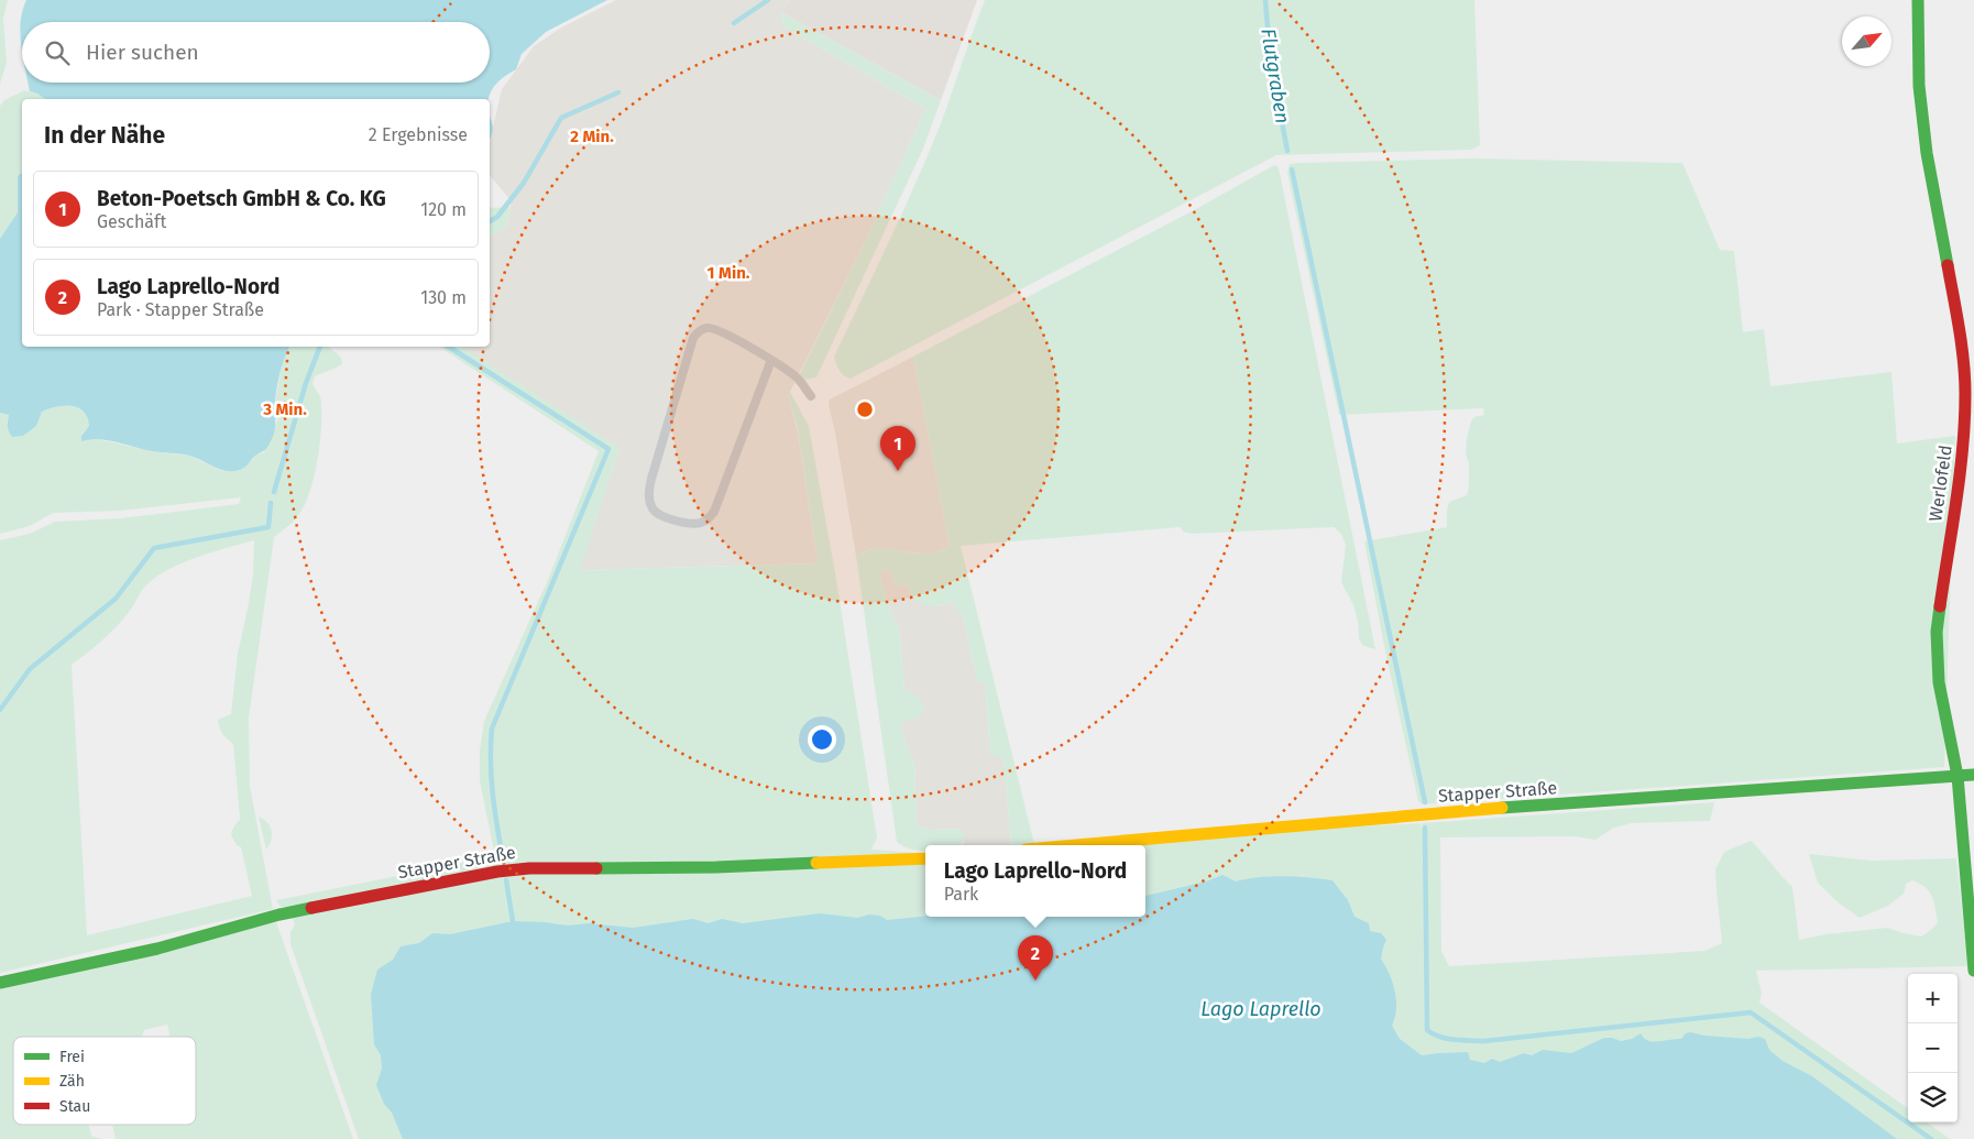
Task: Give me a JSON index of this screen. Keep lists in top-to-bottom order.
{
  "streets": {
    "street": ["Werlofeld", "Stapper Straße"]
  },
  "crossings": [
    ["Werlofeld", "Stapper Straße"]
  ],
  "water": ["Flutgraben", "Lago Laprello"],
  "legend": ["Frei", "Zäh", "Stau"],
  "north": "top right",
  "page": {
    "search": "Hier suchen",
    "heading": ["In der Nähe", "2 Ergebnisse"],
    "list": [
      {
        "mark": "1",
        "name": "Beton-Poetsch GmbH & Co. KG",
        "note": "Geschäft",
        "value": "120 m"
      },
      {
        "mark": "2",
        "name": "Lago Laprello-Nord",
        "note": "Park · Stapper Straße",
        "value": "130 m"
      }
    ],
    "pins": ["1", "2"],
    "popup": ["Lago Laprello-Nord", "Park"],
    "map_buttons": ["+", "−"]
  },
  "rings": ["2 Min.", "1 Min.", "3 Min."]
}
